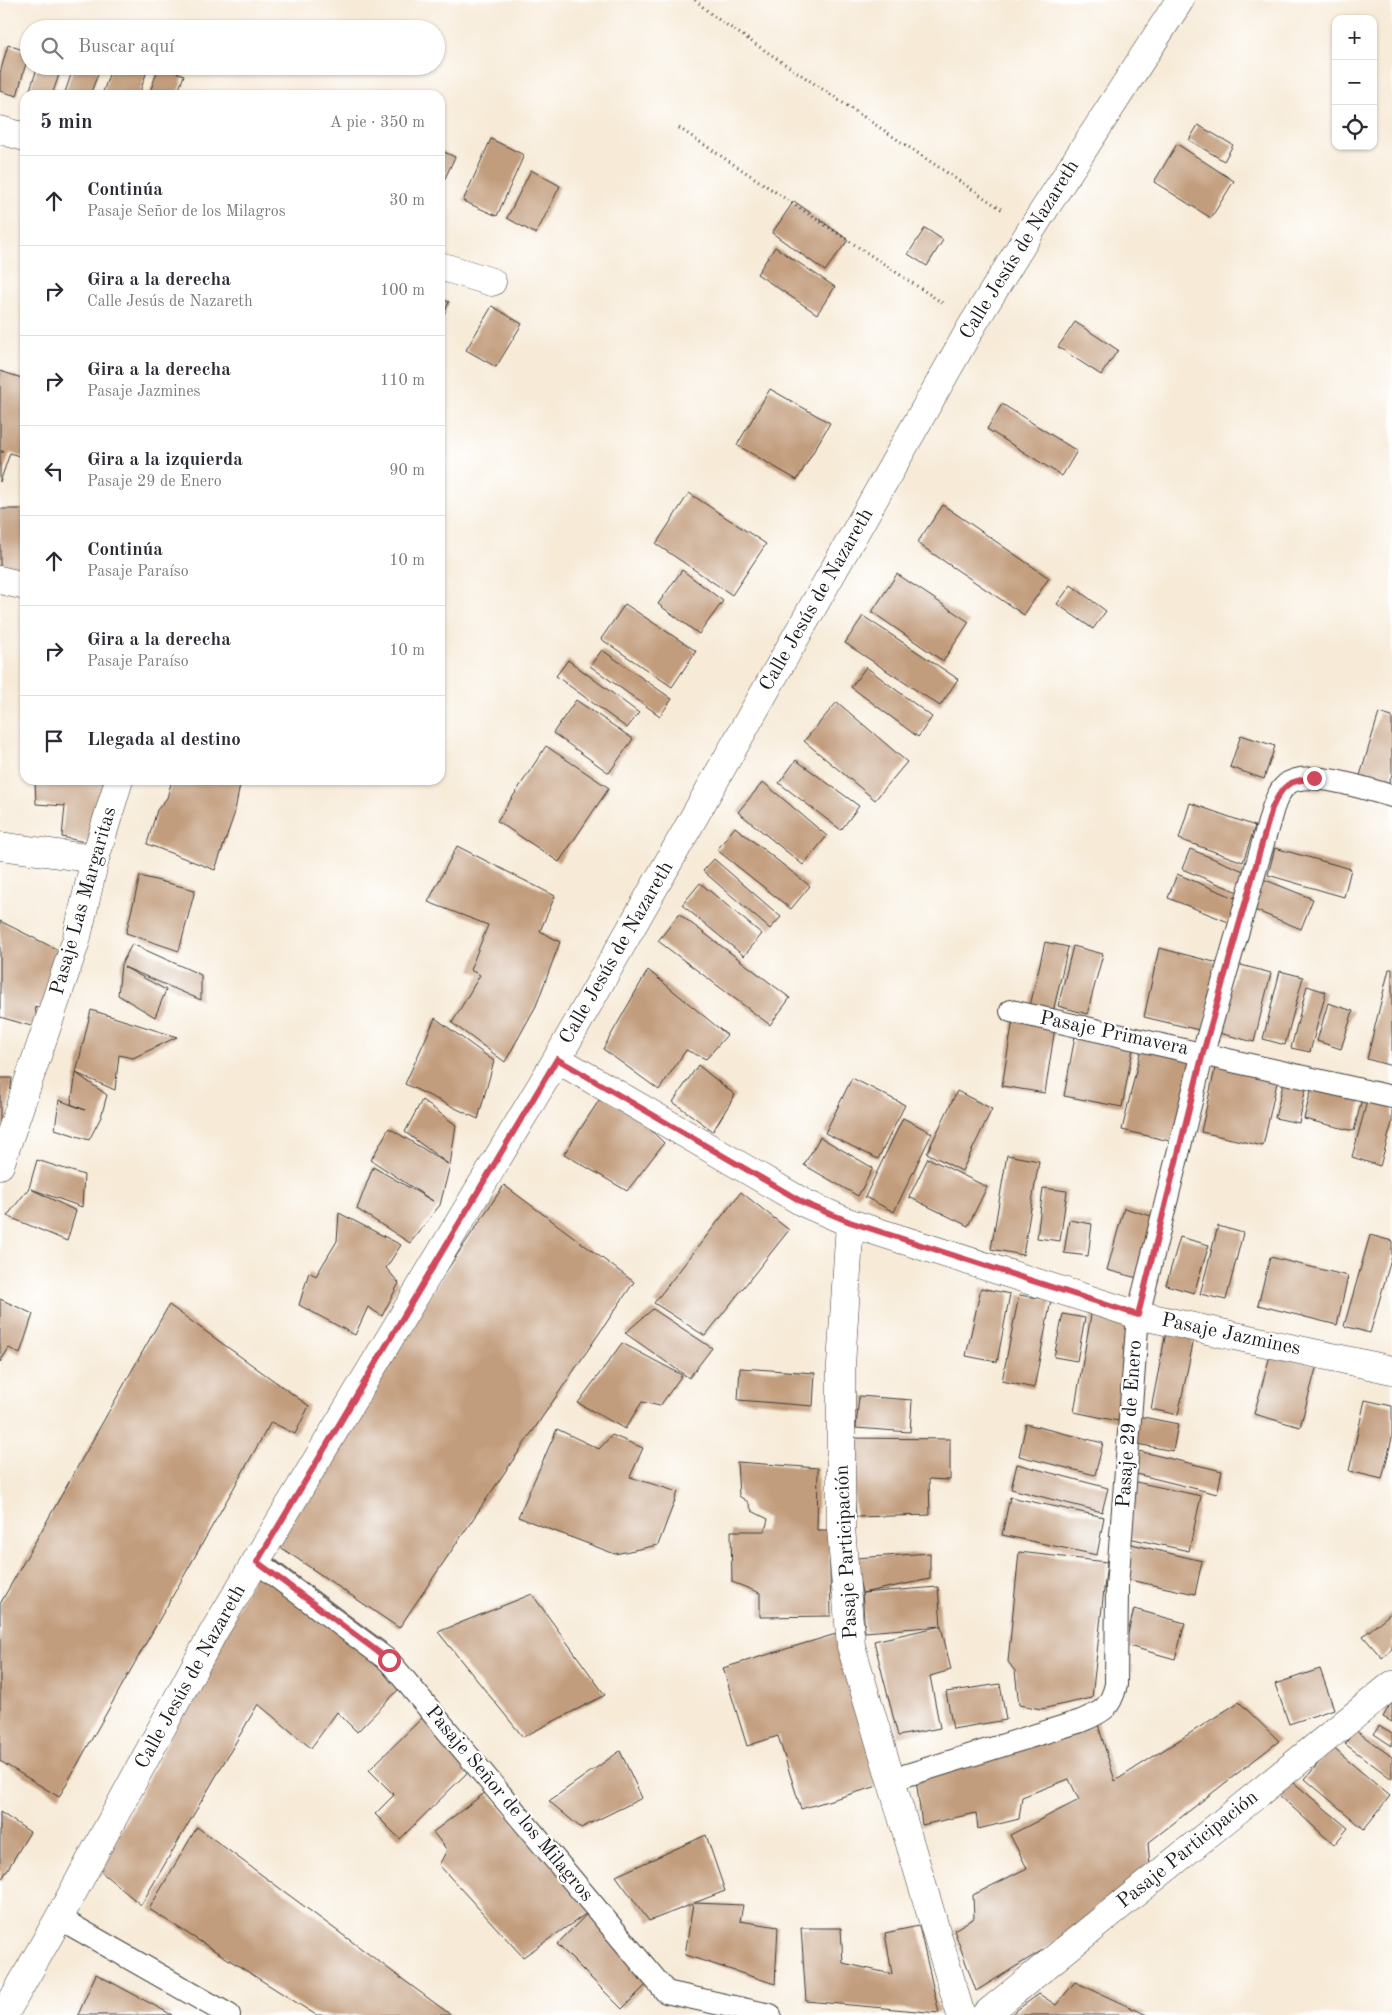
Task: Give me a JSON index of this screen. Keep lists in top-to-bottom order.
{
  "streets": {
    "street": [
      "Calle Jesús de Nazareth",
      "Pasaje Las Margaritas",
      "Pasaje Jazmines",
      "Pasaje Participación"
    ],
    "lane": ["Pasaje Primavera", "Pasaje 29 de Enero", "Pasaje Señor de los Milagros"]
  },
  "crossings": [
    ["Calle Jesús de Nazareth", "Pasaje Jazmines"],
    ["Calle Jesús de Nazareth", "Pasaje Señor de los Milagros"],
    ["Pasaje Primavera", "Pasaje 29 de Enero"],
    ["Pasaje Jazmines", "Pasaje 29 de Enero"],
    ["Pasaje Jazmines", "Pasaje Participación"],
    ["Pasaje 29 de Enero", "Pasaje Participación"]
  ],
  "page": {
    "map_buttons": ["+", "−"],
    "search": "Buscar aquí",
    "heading": ["5 min", "A pie · 350 m"],
    "list": [
      ["Continúa", "Pasaje Señor de los Milagros", "30 m"],
      ["Gira a la derecha", "Calle Jesús de Nazareth", "100 m"],
      ["Gira a la derecha", "Pasaje Jazmines", "110 m"],
      ["Gira a la izquierda", "Pasaje 29 de Enero", "90 m"],
      ["Continúa", "Pasaje Paraíso", "10 m"],
      ["Gira a la derecha", "Pasaje Paraíso", "10 m"],
      "Llegada al destino"
    ]
  }
}
